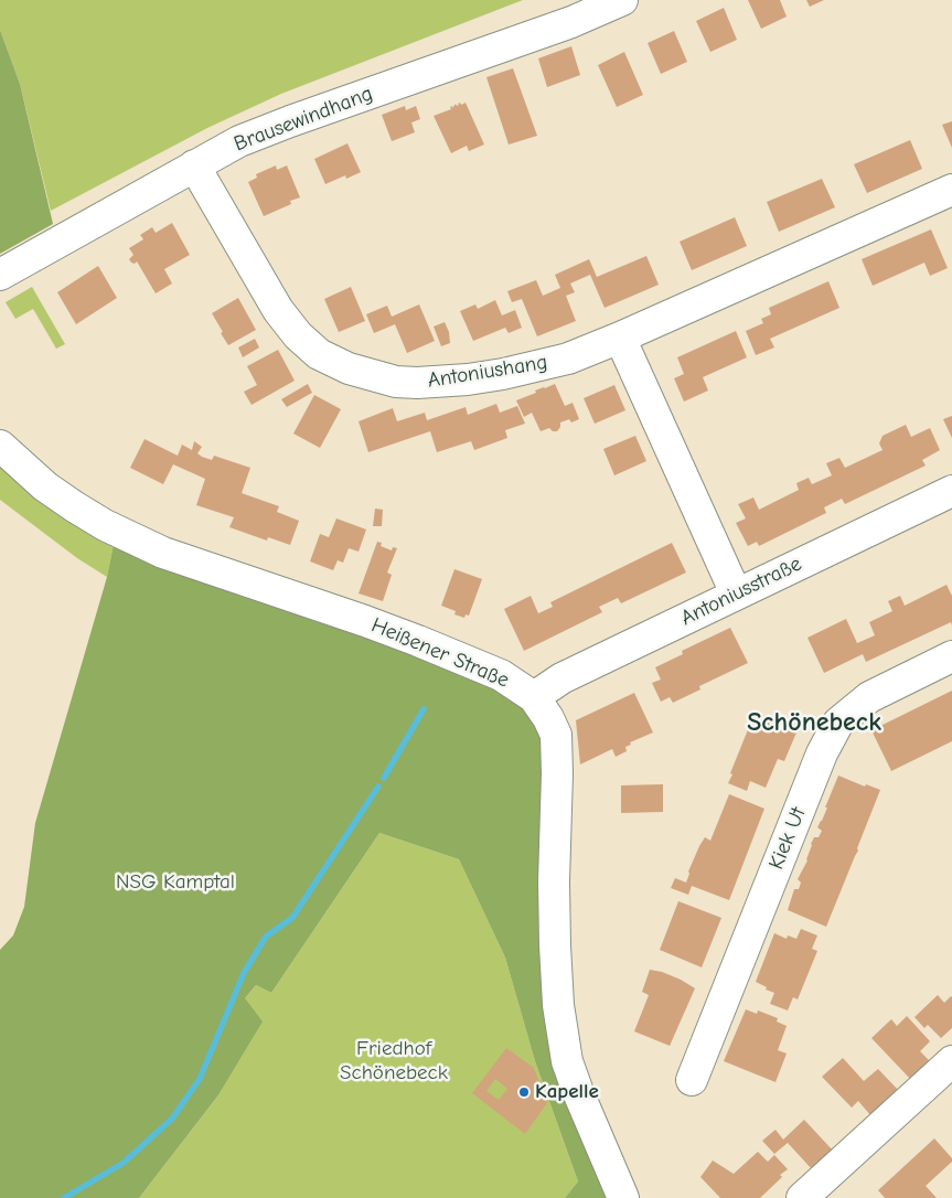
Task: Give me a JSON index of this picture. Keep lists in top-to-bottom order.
{
  "streets": {
    "street": [
      "Brausewindhang",
      "Antoniushang",
      "Antoniusstraße",
      "Heißener Straße",
      "Kiek Ut"
    ]
  },
  "crossings": [
    ["Brausewindhang", "Antoniushang"],
    ["Antoniusstraße", "Heißener Straße"]
  ],
  "districts": ["Schönebeck"],
  "parks": ["NSG Kamptal", "Friedhof Schönebeck"],
  "places": ["Kapelle"]
}
